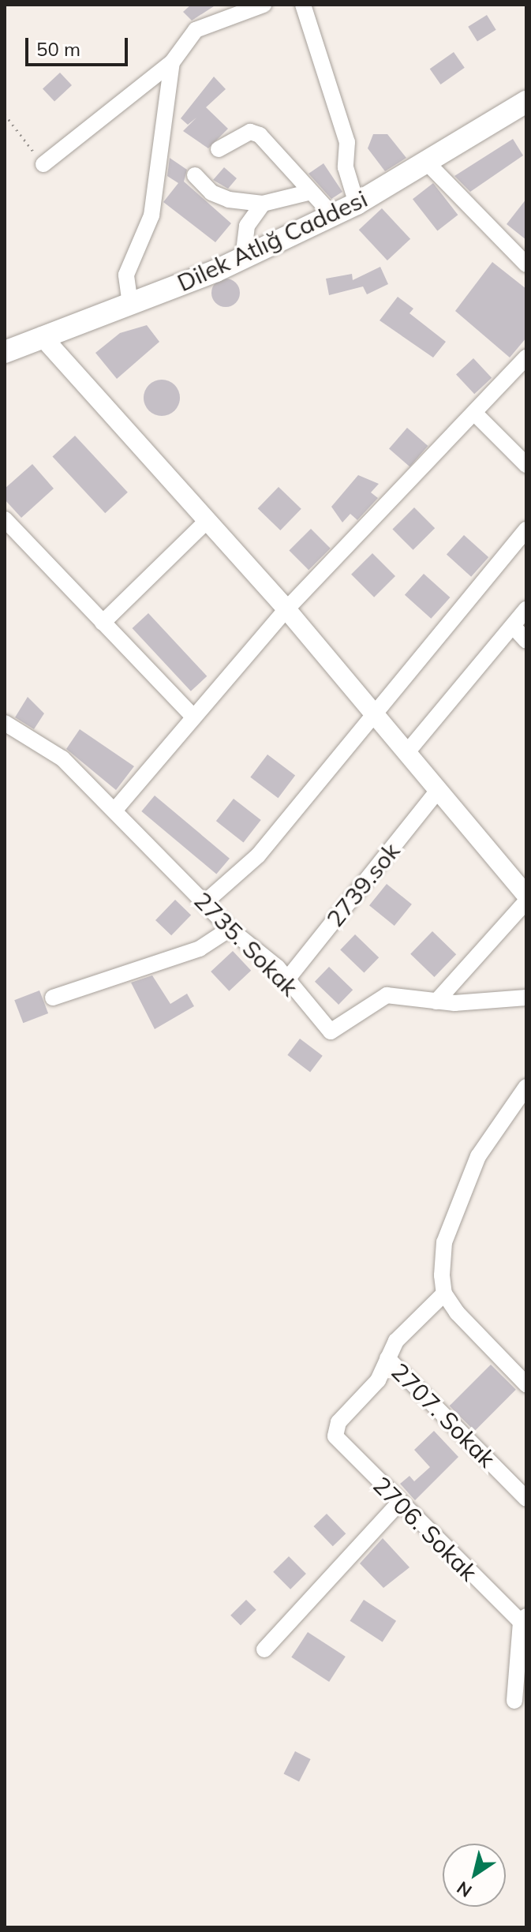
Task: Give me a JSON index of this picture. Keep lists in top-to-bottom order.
{
  "streets": {
    "main road": ["Dilek Atlığ Caddesi"],
    "street": [
      "2739.sok",
      "2735. Sokak",
      "2707. Sokak",
      "2706. Sokak"
    ]
  },
  "crossings": [
    ["2739.sok", "2735. Sokak"],
    ["2707. Sokak", "2706. Sokak"]
  ],
  "scale_bar": "50 m",
  "north": "bottom left"
}
